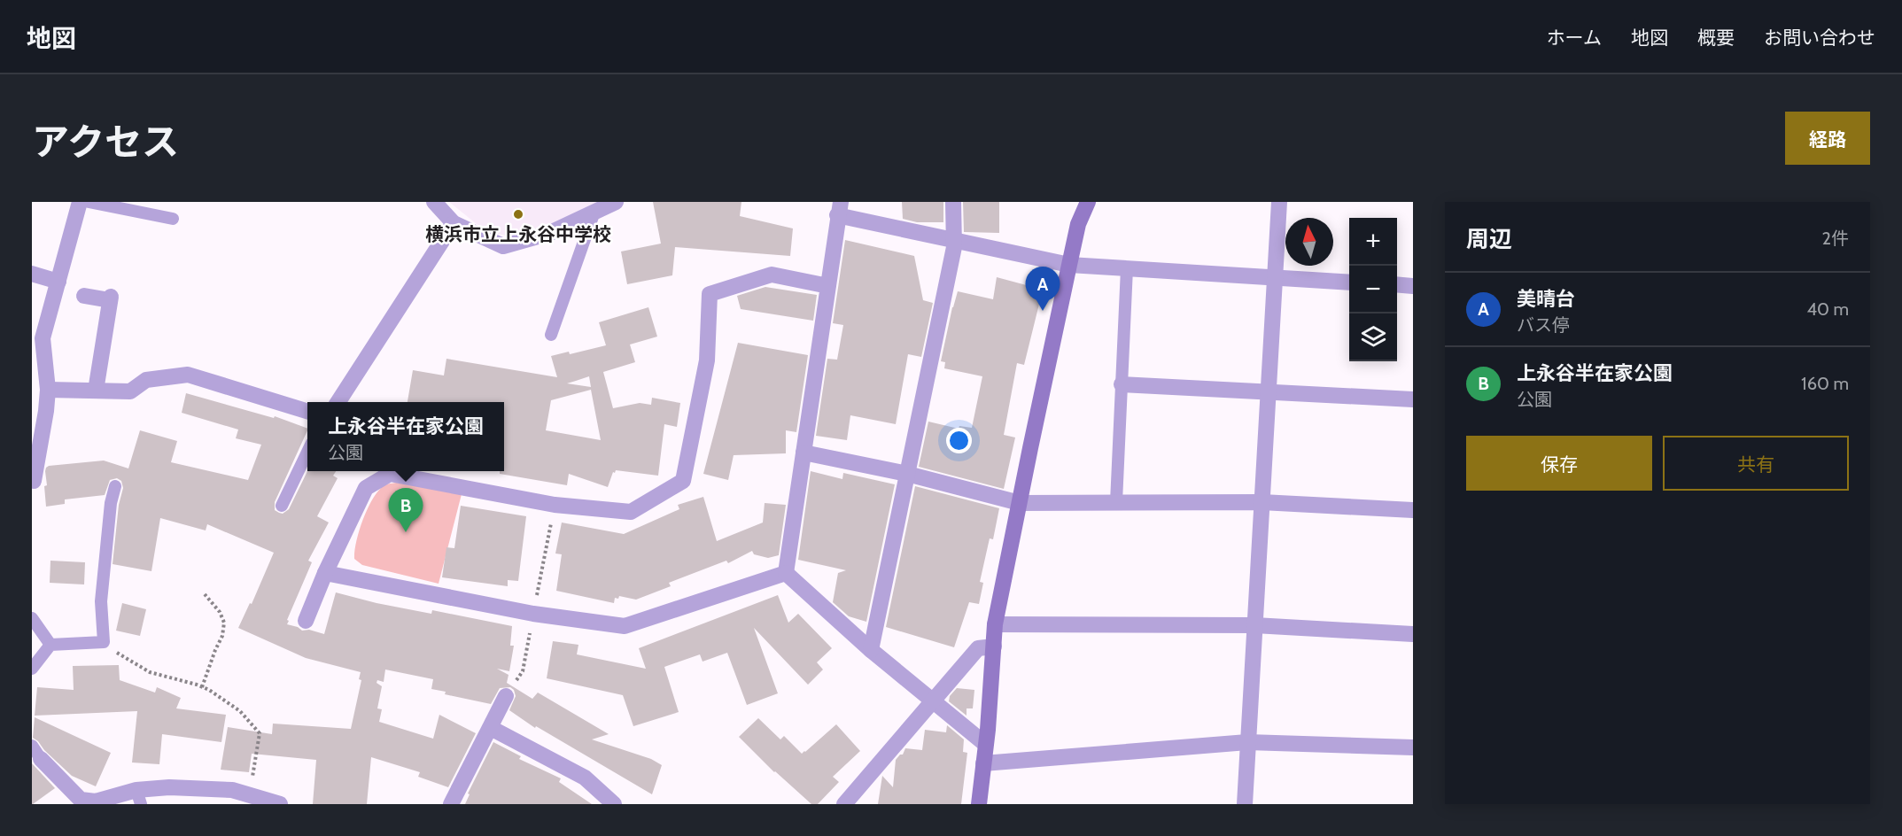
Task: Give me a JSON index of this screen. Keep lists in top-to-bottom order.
{
  "places": ["横浜市立上永谷中学校"],
  "north": "top",
  "page": {
    "header": "地図",
    "nav": [
      "ホーム",
      "地図",
      "概要",
      "お問い合わせ"
    ],
    "title": "アクセス",
    "buttons": [
      "経路",
      ["保存", "共有"]
    ],
    "heading": ["周辺", "2件"],
    "map_buttons": ["+", "−"],
    "pins": ["A", "B"],
    "list": [
      {
        "mark": "A",
        "name": "美晴台",
        "note": "バス停",
        "value": "40 m"
      },
      {
        "mark": "B",
        "name": "上永谷半在家公園",
        "note": "公園",
        "value": "160 m"
      }
    ],
    "popup": ["上永谷半在家公園", "公園"]
  }
}
